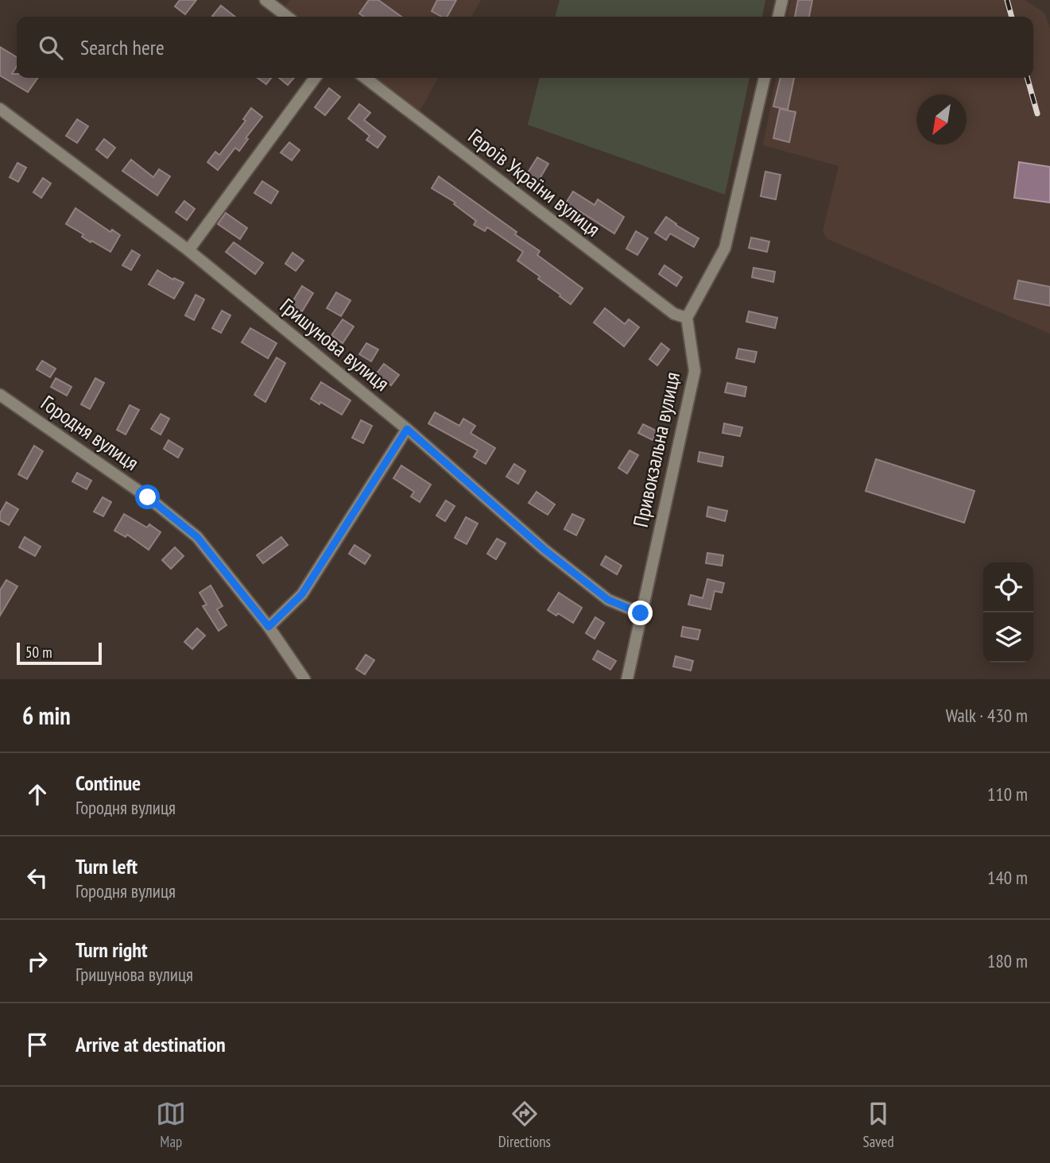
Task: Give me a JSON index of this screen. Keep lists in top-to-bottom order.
{
  "streets": {
    "street": [
      "Героїв України вулиця",
      "Гришунова вулиця",
      "Городня вулиця",
      "Привокзальна вулиця"
    ]
  },
  "crossings": [
    ["Героїв України вулиця", "Привокзальна вулиця"],
    ["Гришунова вулиця", "Привокзальна вулиця"]
  ],
  "scale_bar": "50 m",
  "north": "bottom left",
  "page": {
    "search": "Search here",
    "scale": "50 m",
    "heading": ["6 min", "Walk · 430 m"],
    "list": [
      ["Continue", "Городня вулиця", "110 m"],
      ["Turn left", "Городня вулиця", "140 m"],
      ["Turn right", "Гришунова вулиця", "180 m"],
      "Arrive at destination"
    ],
    "nav": ["Map", "Directions", "Saved"]
  }
}
